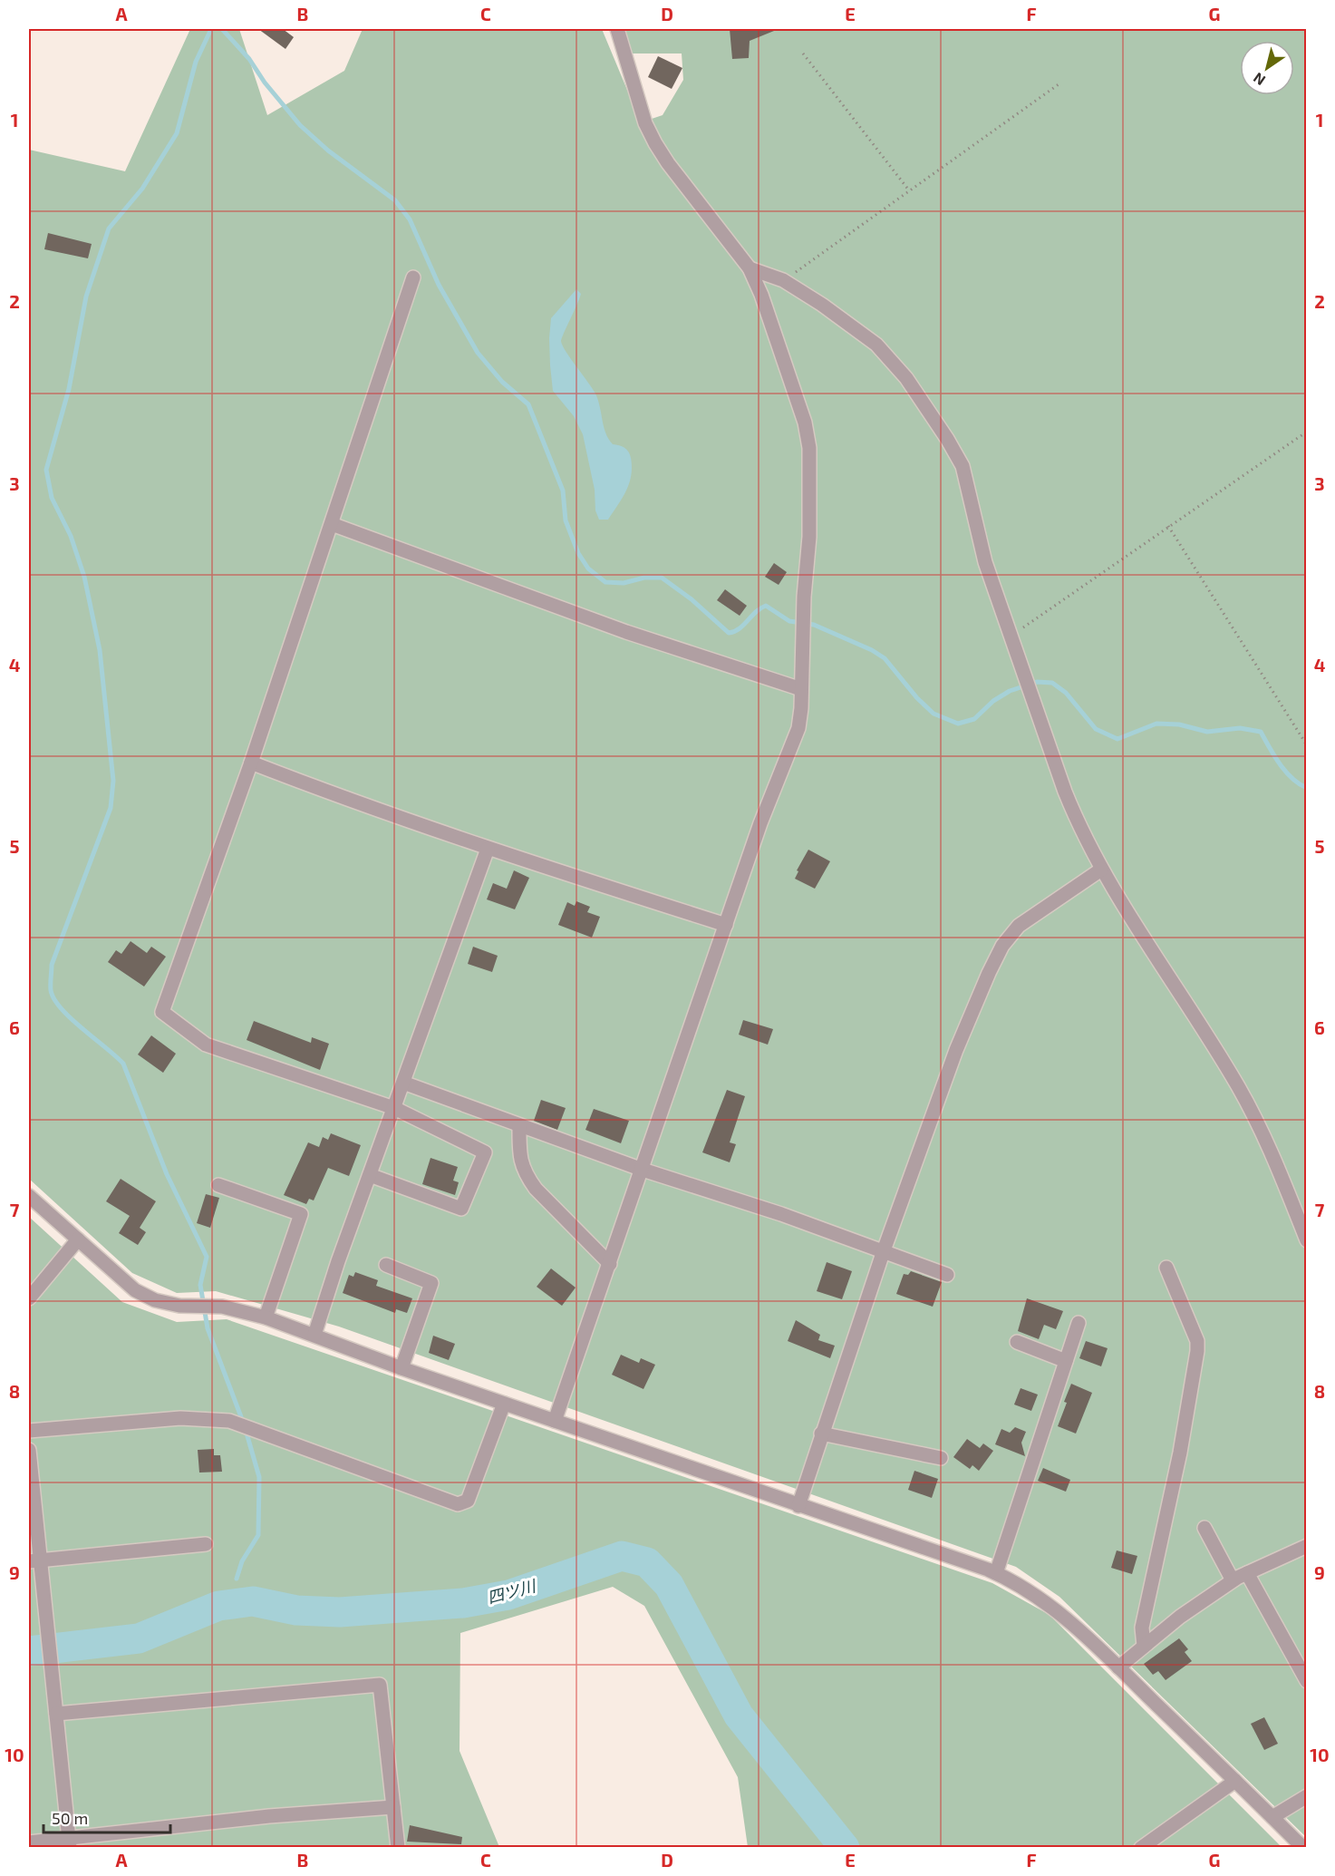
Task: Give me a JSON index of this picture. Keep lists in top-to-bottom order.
{
  "water": ["四ツ川"],
  "scale_bar": "50 m",
  "north": "bottom left",
  "grid": {
    "columns": [
      "A",
      "B",
      "C",
      "D",
      "E",
      "F",
      "G"
    ],
    "rows": [
      "1",
      "2",
      "3",
      "4",
      "5",
      "6",
      "7",
      "8",
      "9",
      "10"
    ]
  }
}
